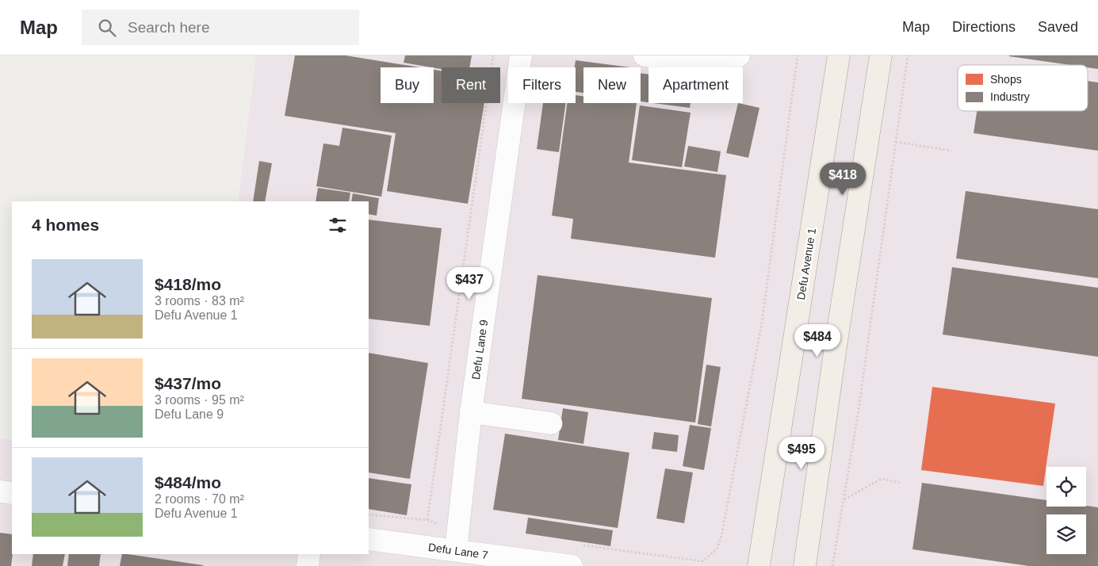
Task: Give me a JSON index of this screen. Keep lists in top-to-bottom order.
{
  "streets": {
    "main road": ["Defu Avenue 1"],
    "street": ["Defu Lane 9", "Defu Lane 7"]
  },
  "crossings": [
    ["Defu Lane 9", "Defu Lane 7"]
  ],
  "legend": ["Shops", "Industry"],
  "page": {
    "header": "Map",
    "search": "Search here",
    "nav": ["Map", "Directions", "Saved"],
    "chip": [
      "Buy",
      "Rent",
      "Filters",
      "New",
      "Apartment"
    ],
    "price": [
      "$418",
      "$437",
      "$484",
      "$495"
    ],
    "heading": "4 homes",
    "list": [
      {
        "name": "$418/mo",
        "note": "3 rooms · 83 m² · Defu Avenue 1"
      },
      {
        "name": "$437/mo",
        "note": "3 rooms · 95 m² · Defu Lane 9"
      },
      {
        "name": "$484/mo",
        "note": "2 rooms · 70 m² · Defu Avenue 1"
      }
    ]
  }
}
